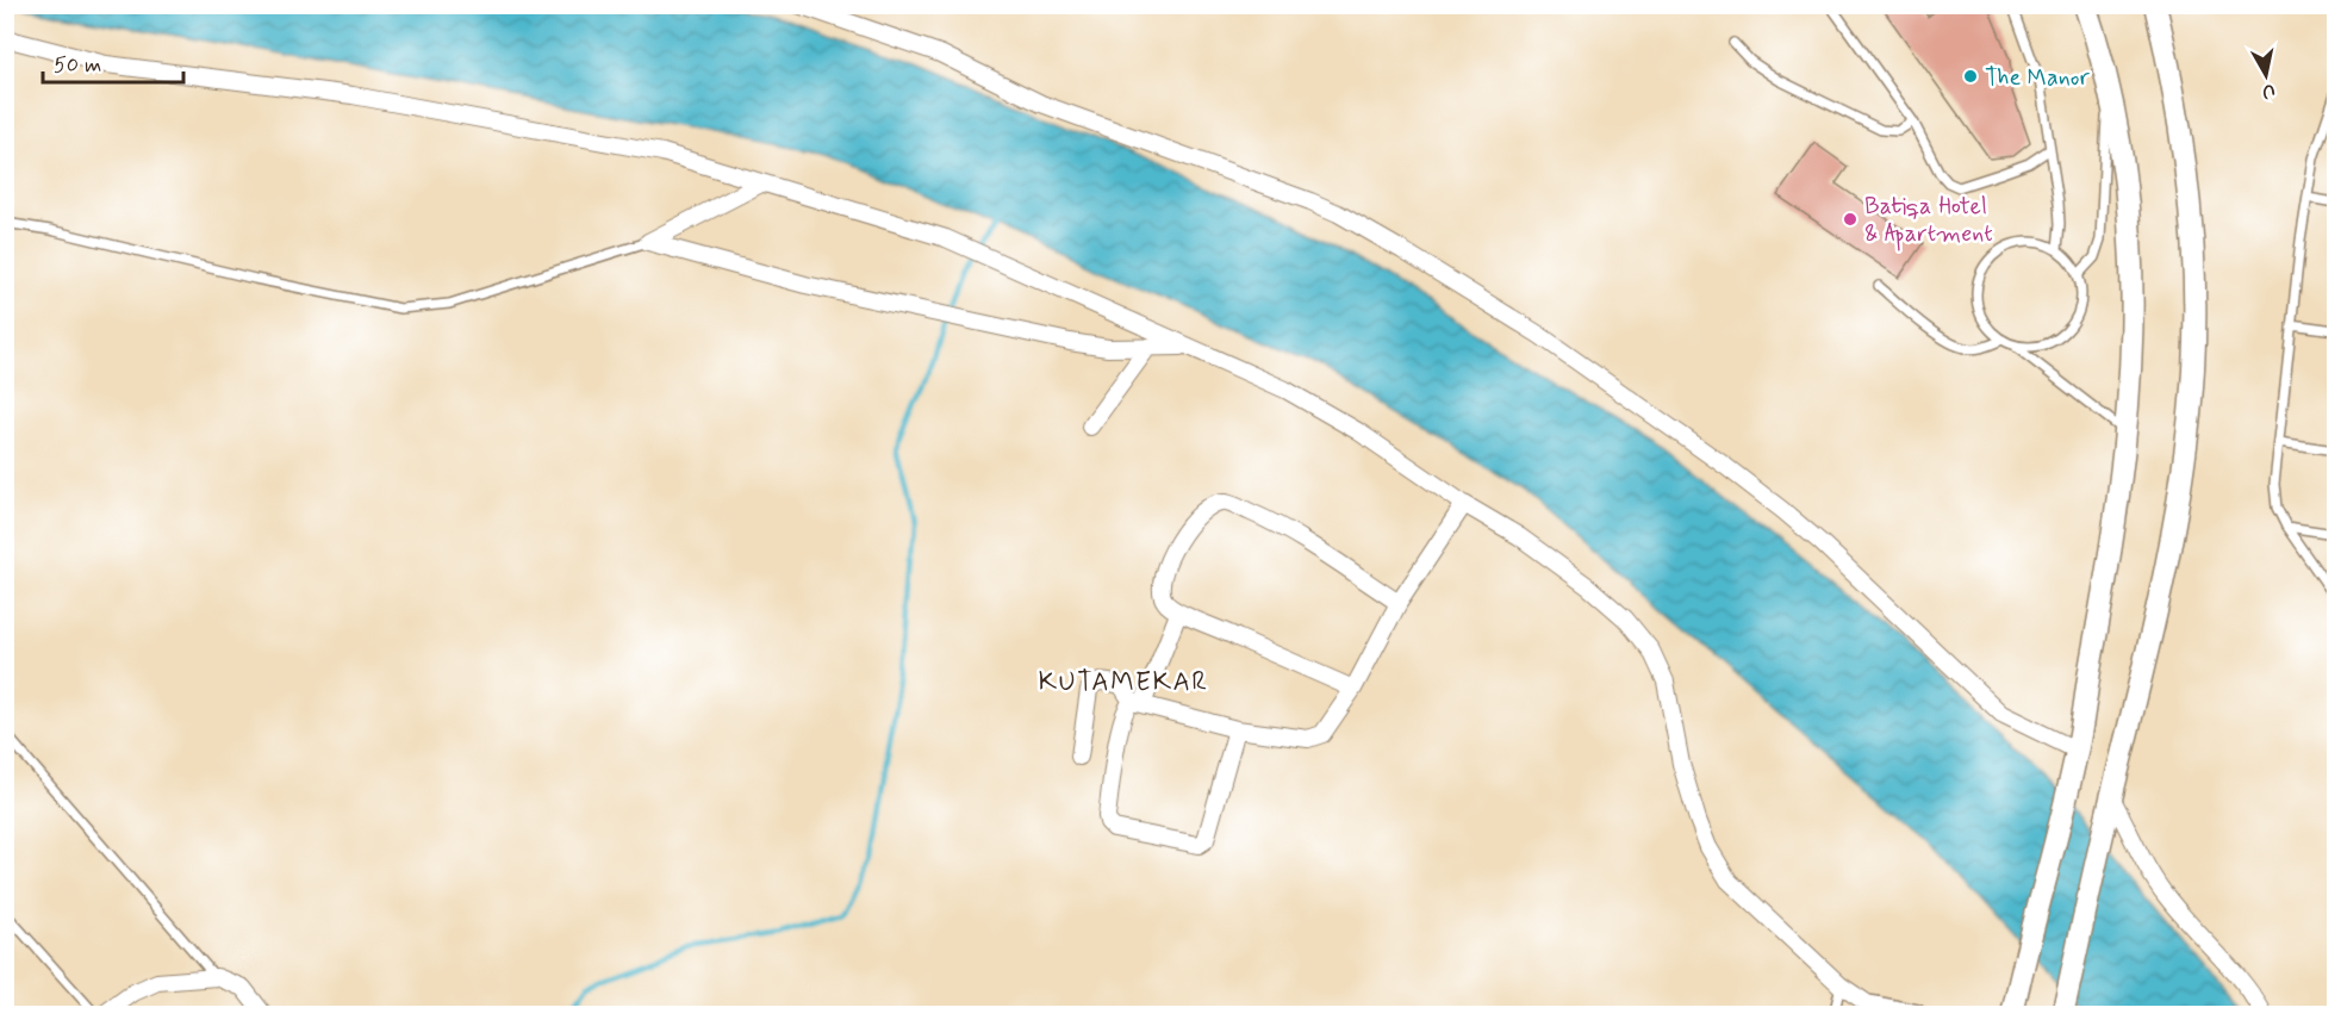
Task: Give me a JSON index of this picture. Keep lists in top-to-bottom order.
{
  "districts": ["KUTAMEKAR"],
  "places": ["The Manor", "Batiqa Hotel & Apartment"],
  "scale_bar": "50 m",
  "north": "bottom"
}
